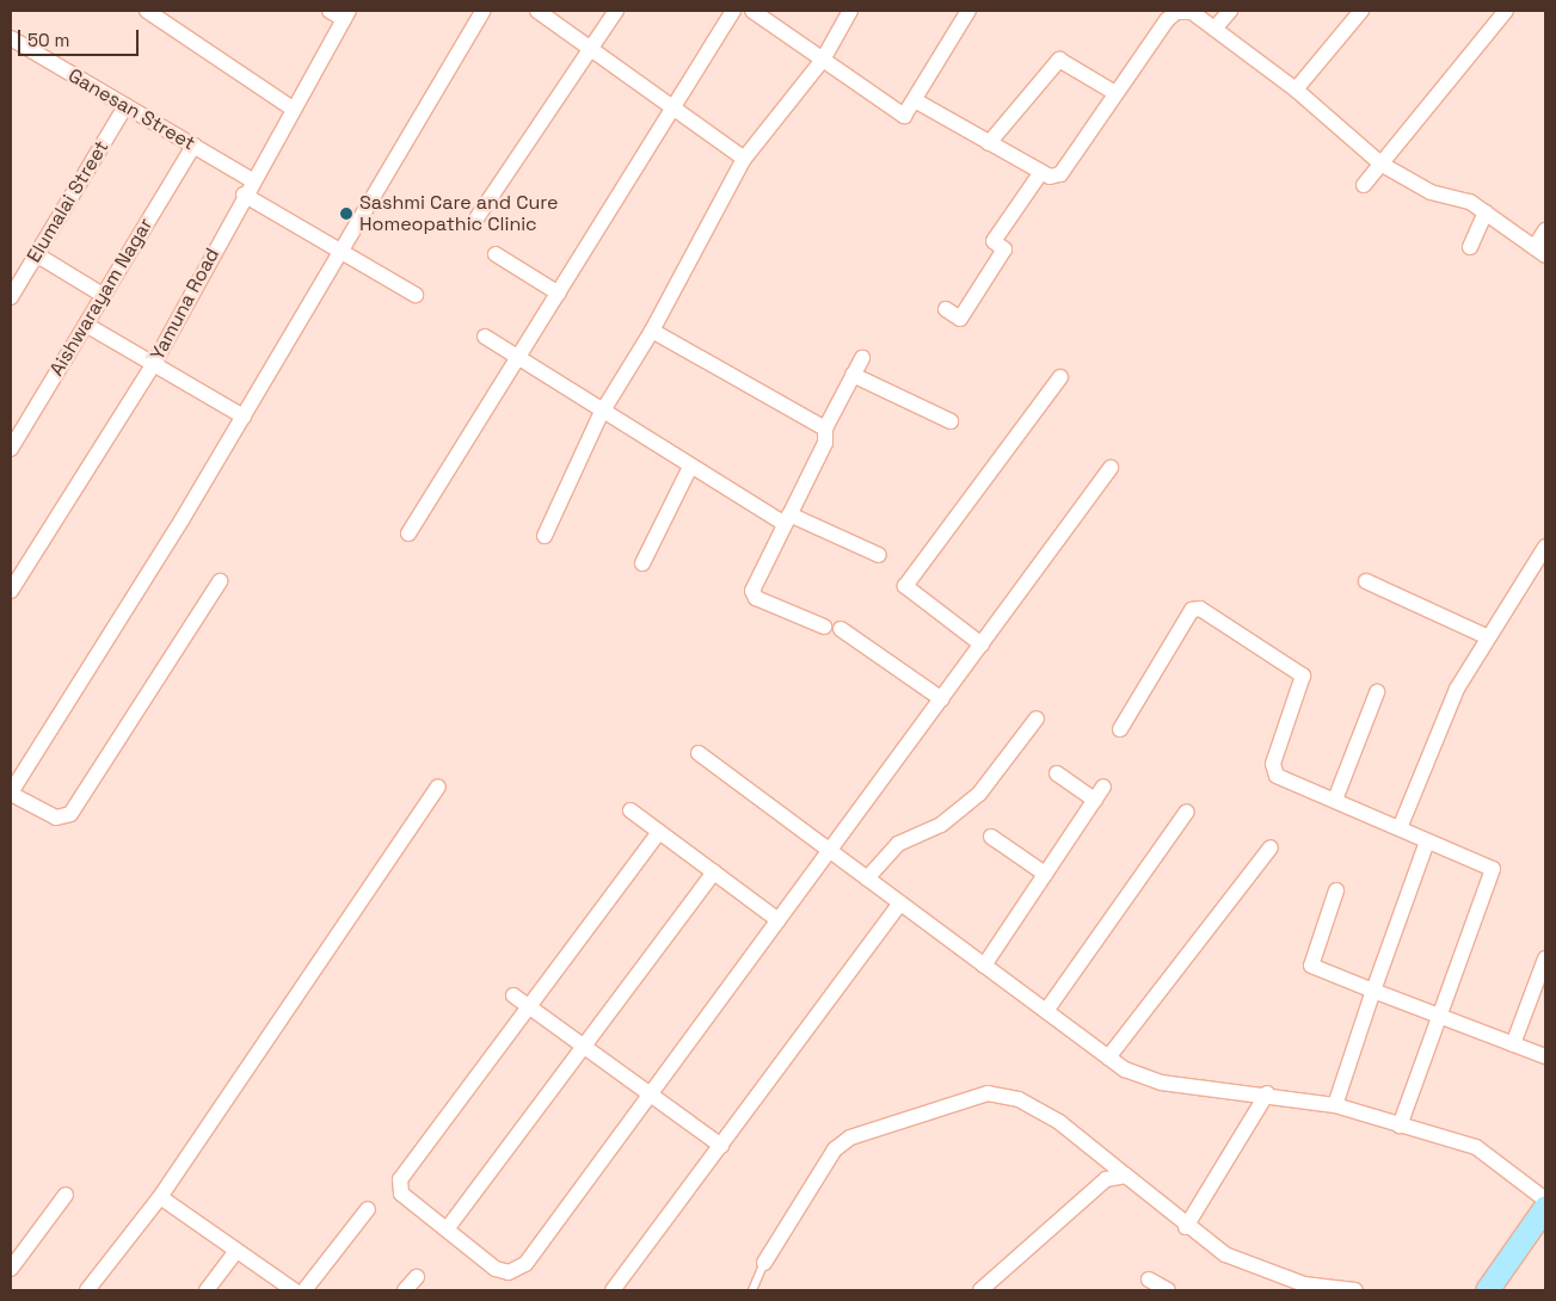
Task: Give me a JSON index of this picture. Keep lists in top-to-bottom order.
{
  "streets": {
    "street": [
      "Ganesan Street",
      "Elumalai Street",
      "Aishwarayam Nagar",
      "Yamuna Road"
    ]
  },
  "crossings": [
    ["Ganesan Street", "Elumalai Street"],
    ["Ganesan Street", "Aishwarayam Nagar"],
    ["Ganesan Street", "Yamuna Road"]
  ],
  "places": ["Sashmi Care and Cure Homeopathic Clinic"],
  "scale_bar": "50 m"
}
